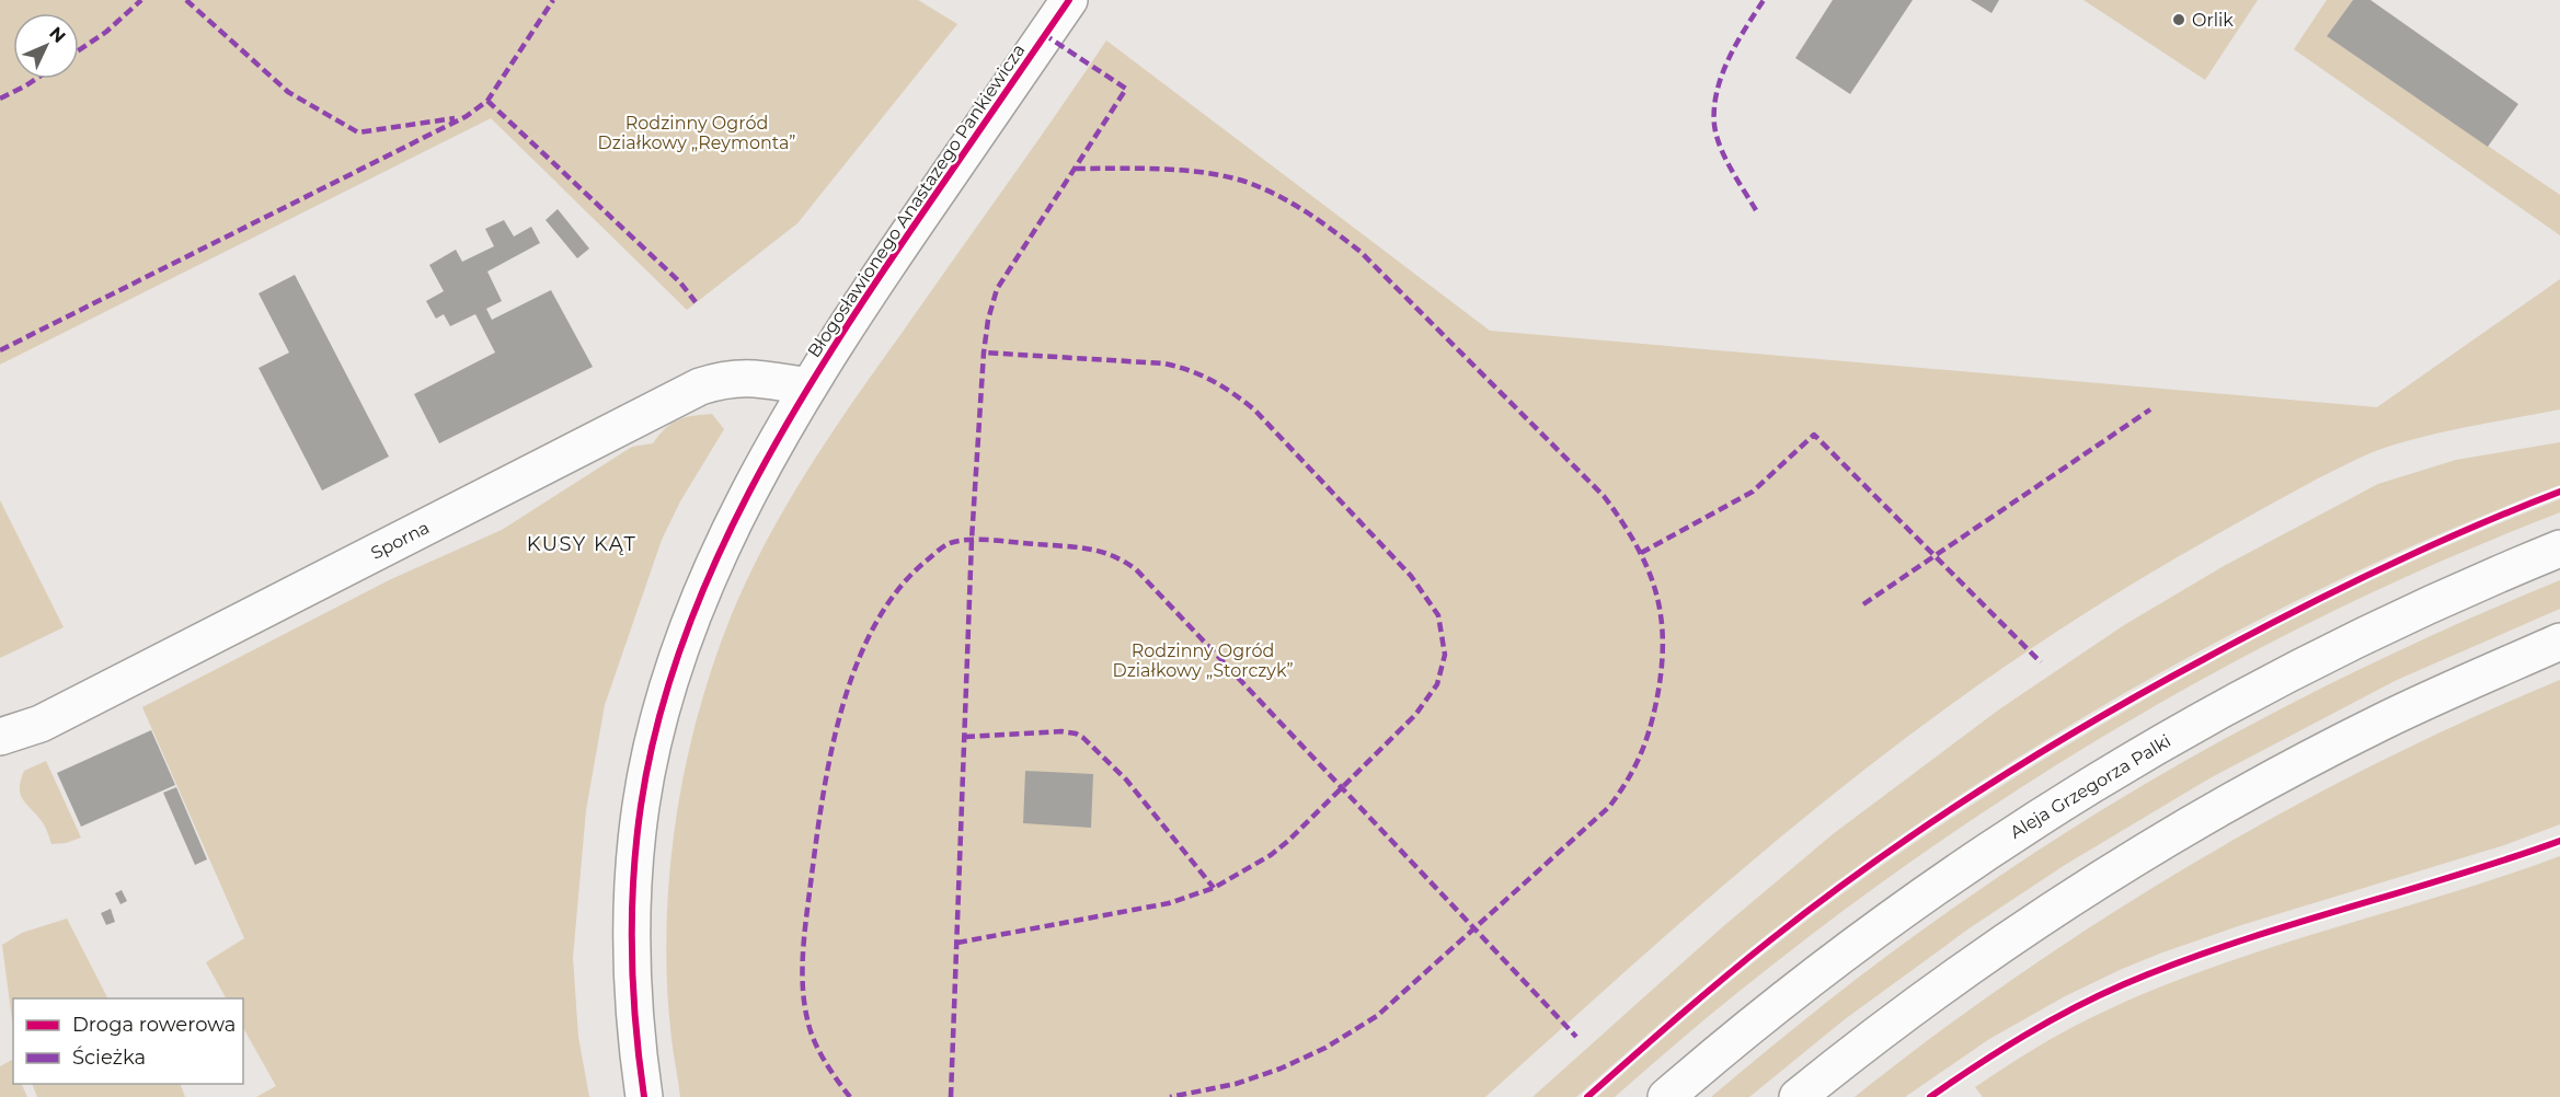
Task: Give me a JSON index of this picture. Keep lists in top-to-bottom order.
{
  "streets": {
    "street": ["Błogosławionego Anastazego Pankiewicza", "Sporna", "Aleja Grzegorza Palki"]
  },
  "crossings": [
    ["Błogosławionego Anastazego Pankiewicza", "Sporna"]
  ],
  "districts": ["KUSY KĄT"],
  "parks": ["Rodzinny Ogród Działkowy „Reymonta”", "Rodzinny Ogród Działkowy „Storczyk”"],
  "places": ["Orlik"],
  "legend": ["Droga rowerowa", "Ścieżka"],
  "north": "top right"
}
